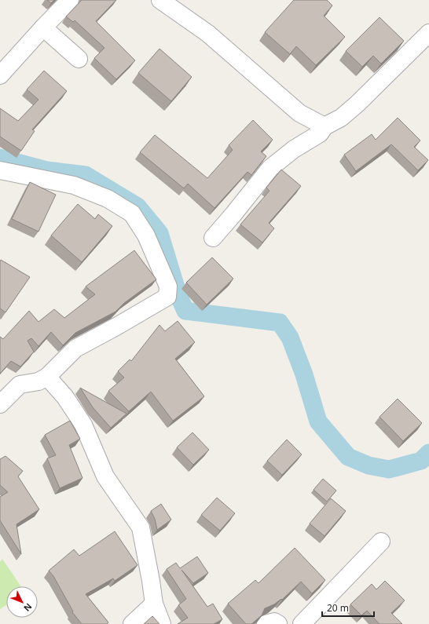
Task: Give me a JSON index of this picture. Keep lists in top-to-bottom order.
{
  "scale_bar": "20 m",
  "north": "bottom right"
}
